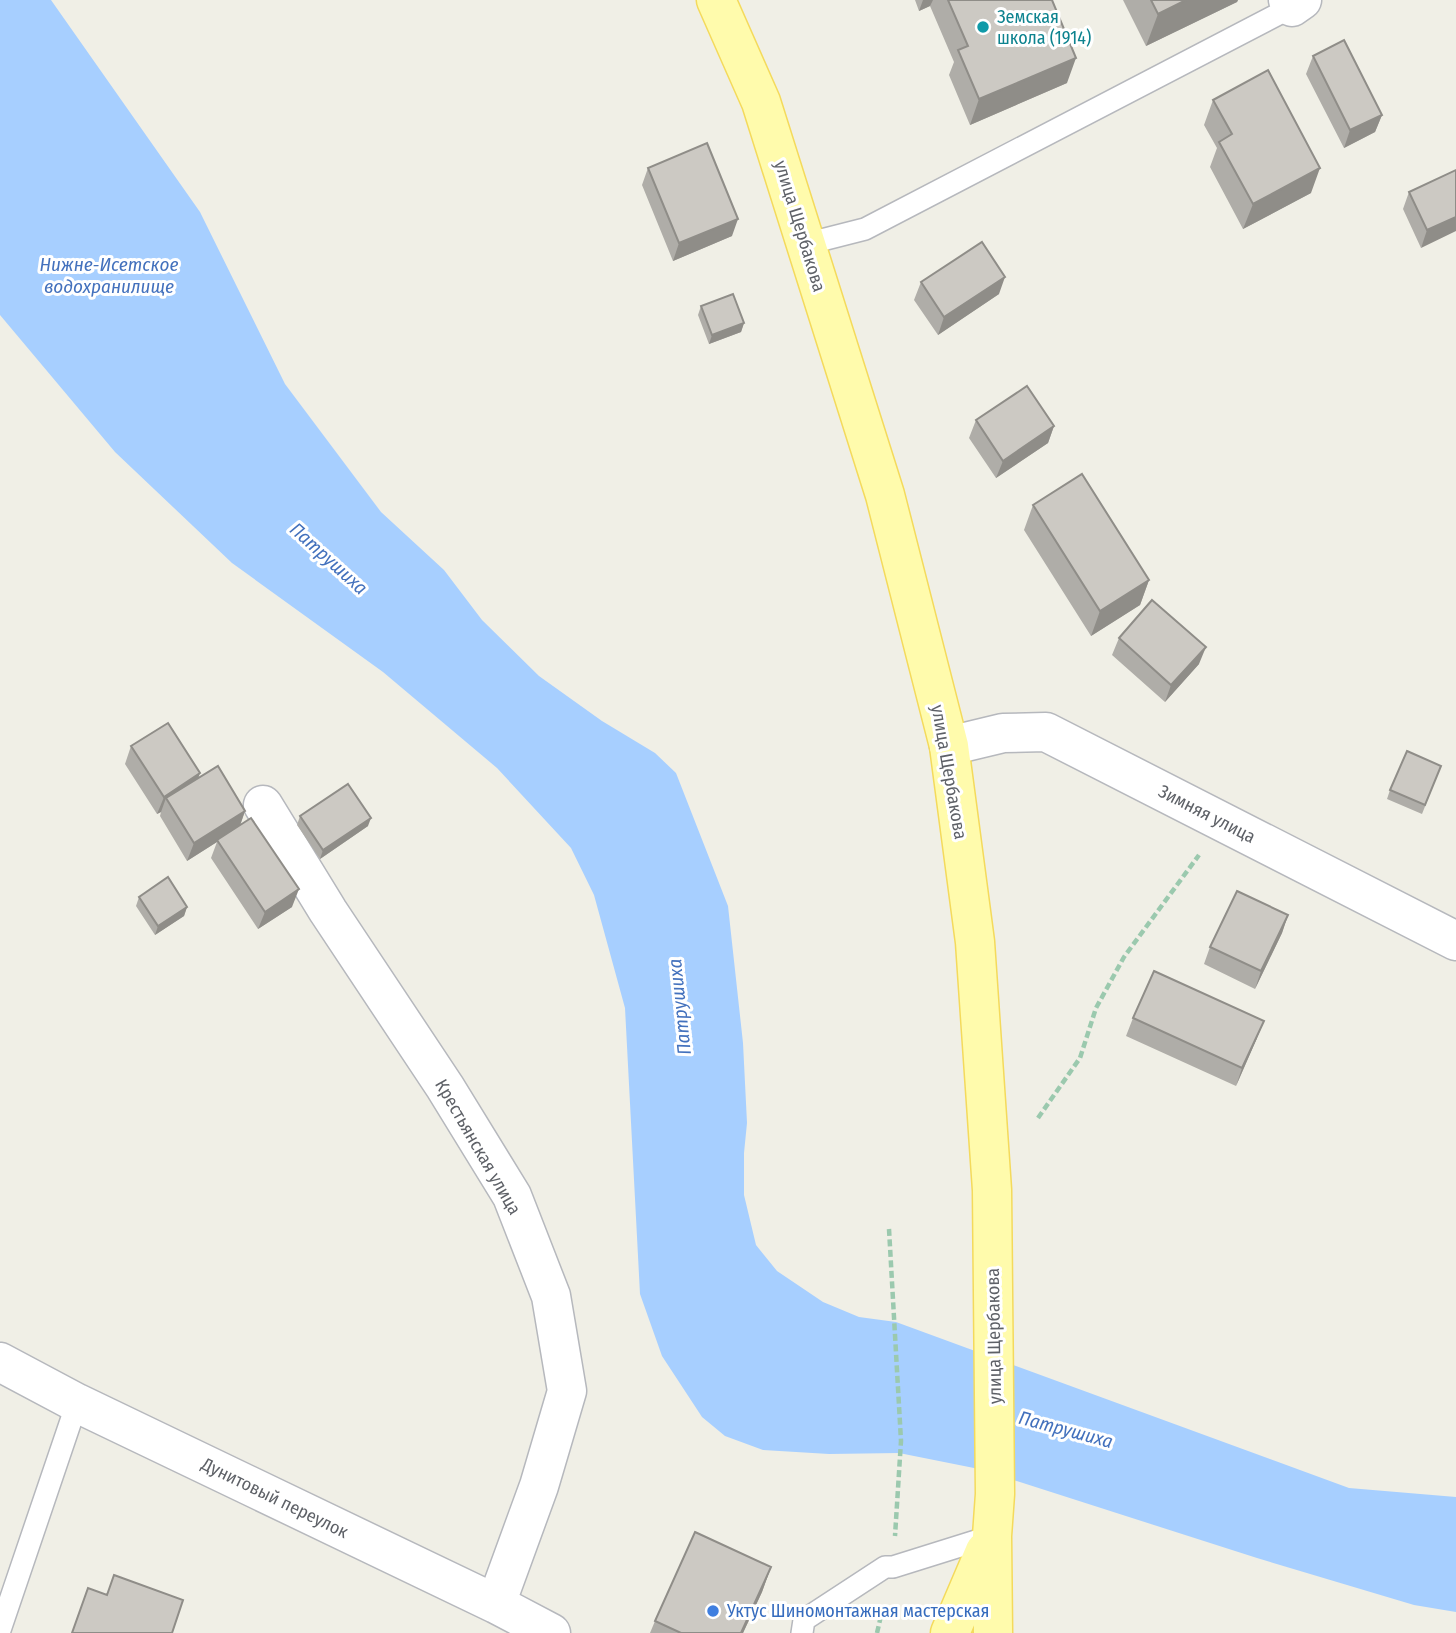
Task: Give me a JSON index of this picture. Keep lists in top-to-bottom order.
{
  "streets": {
    "main road": ["улица Щербакова"],
    "street": ["Зимняя улица", "Крестьянская улица", "Дунитовый переулок"]
  },
  "crossings": [
    ["улица Щербакова", "Зимняя улица"],
    ["Крестьянская улица", "Дунитовый переулок"]
  ],
  "water": ["Нижне-Исетское водохранилище", "Патрушиха"],
  "places": ["Земская школа (1914)", "Уктус Шиномонтажная мастерская"]
}
